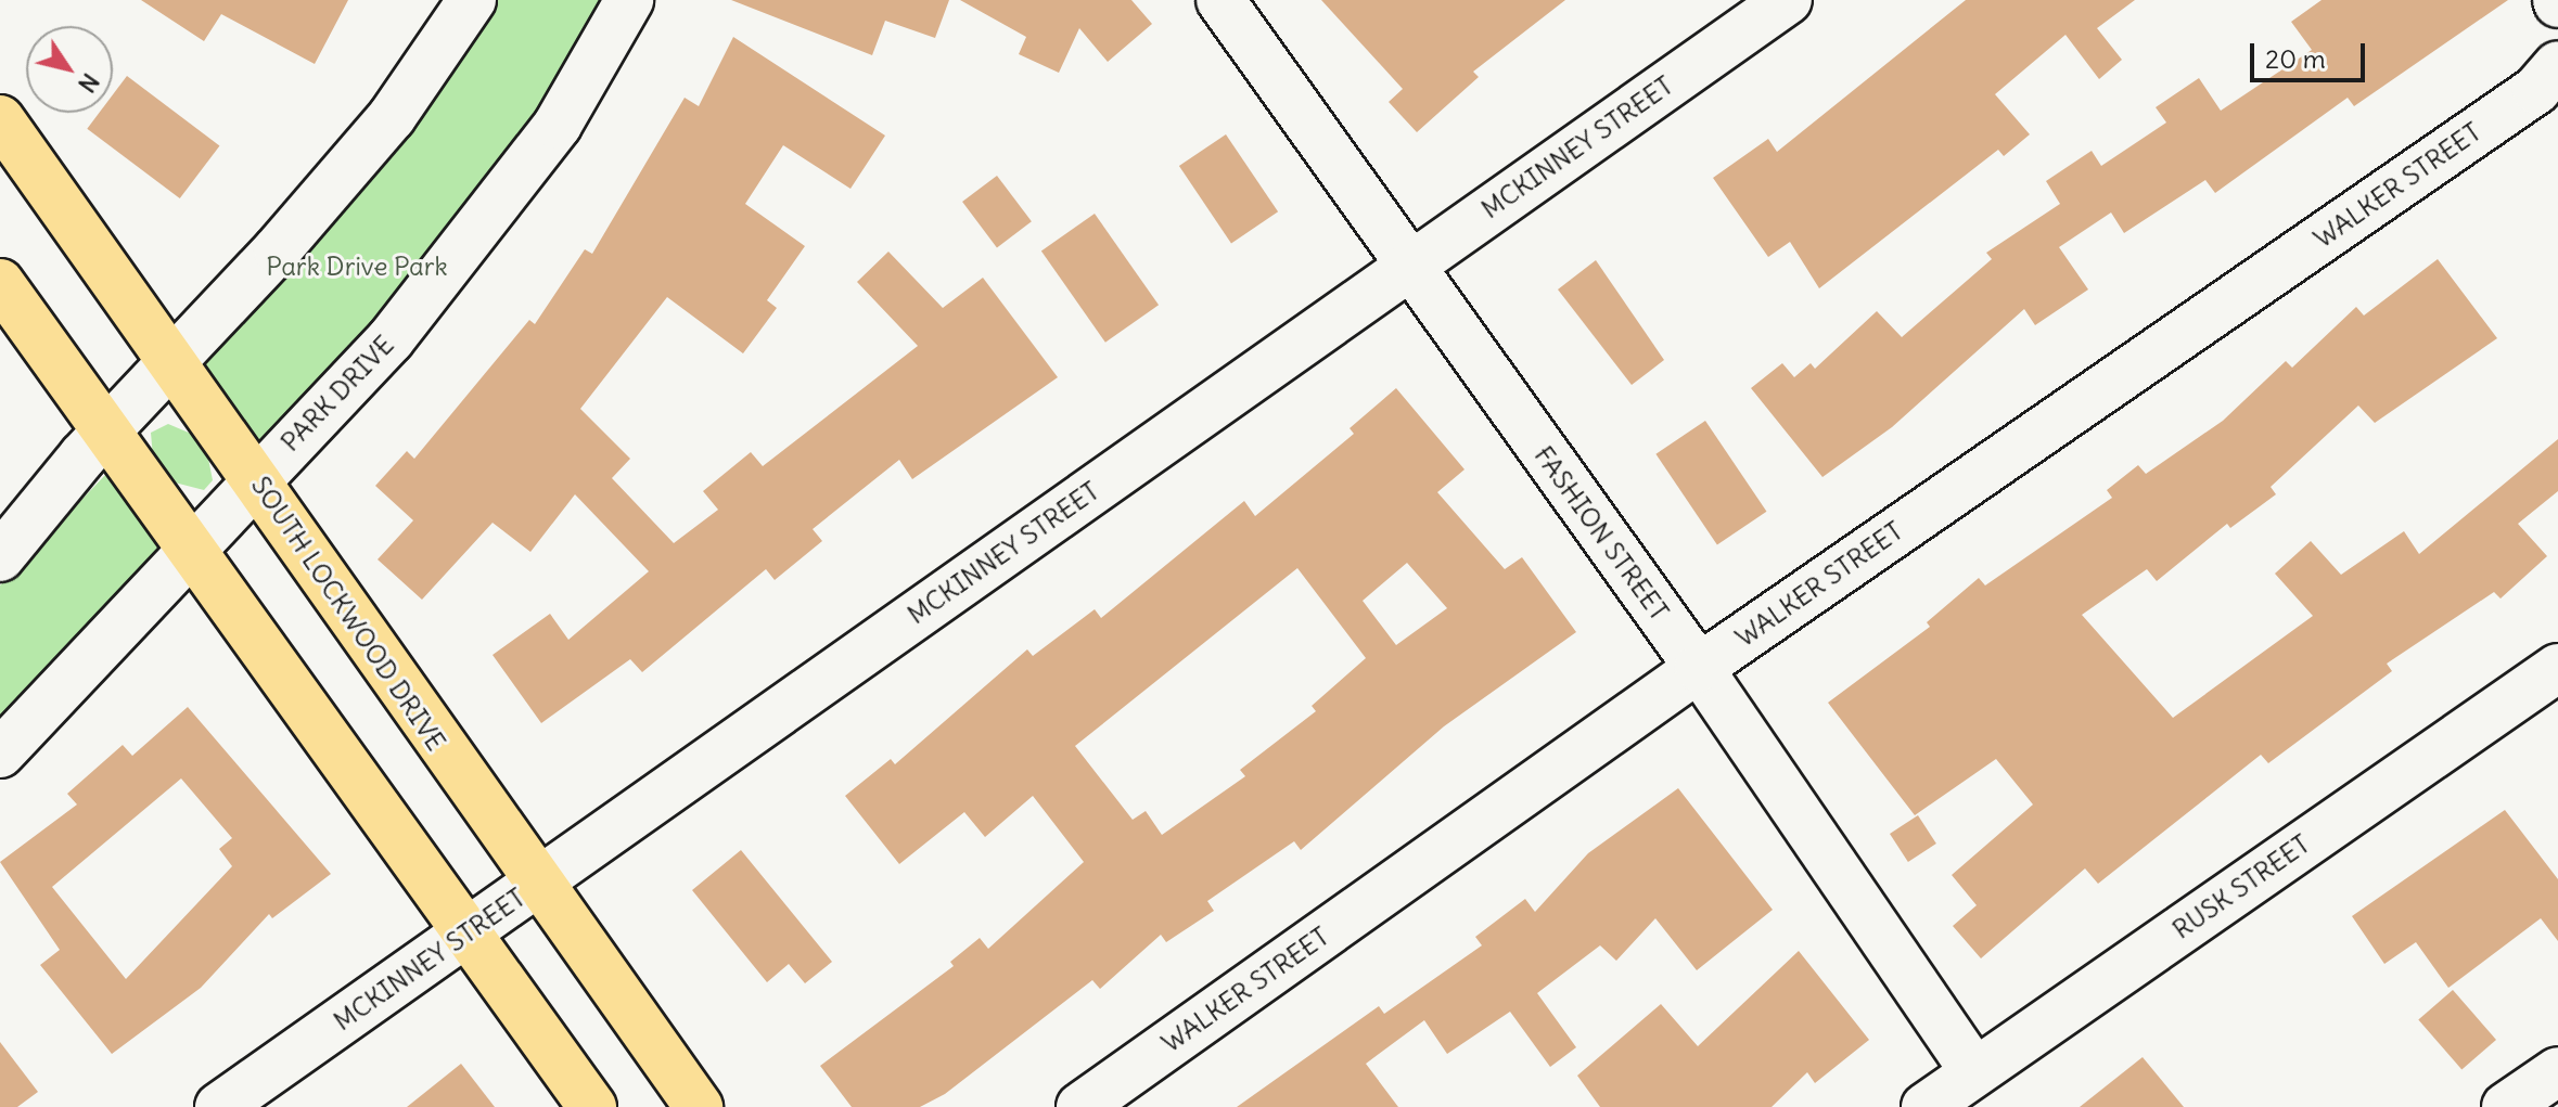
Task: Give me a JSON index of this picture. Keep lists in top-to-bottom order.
{
  "streets": {
    "main road": ["SOUTH LOCKWOOD DRIVE"],
    "street": [
      "MCKINNEY STREET",
      "WALKER STREET",
      "PARK DRIVE",
      "FASHION STREET",
      "RUSK STREET"
    ]
  },
  "crossings": [
    ["MCKINNEY STREET", "FASHION STREET"],
    ["MCKINNEY STREET", "SOUTH LOCKWOOD DRIVE"],
    ["WALKER STREET", "FASHION STREET"],
    ["PARK DRIVE", "SOUTH LOCKWOOD DRIVE"],
    ["FASHION STREET", "RUSK STREET"]
  ],
  "parks": ["Park Drive Park"],
  "scale_bar": "20 m",
  "north": "bottom right"
}
